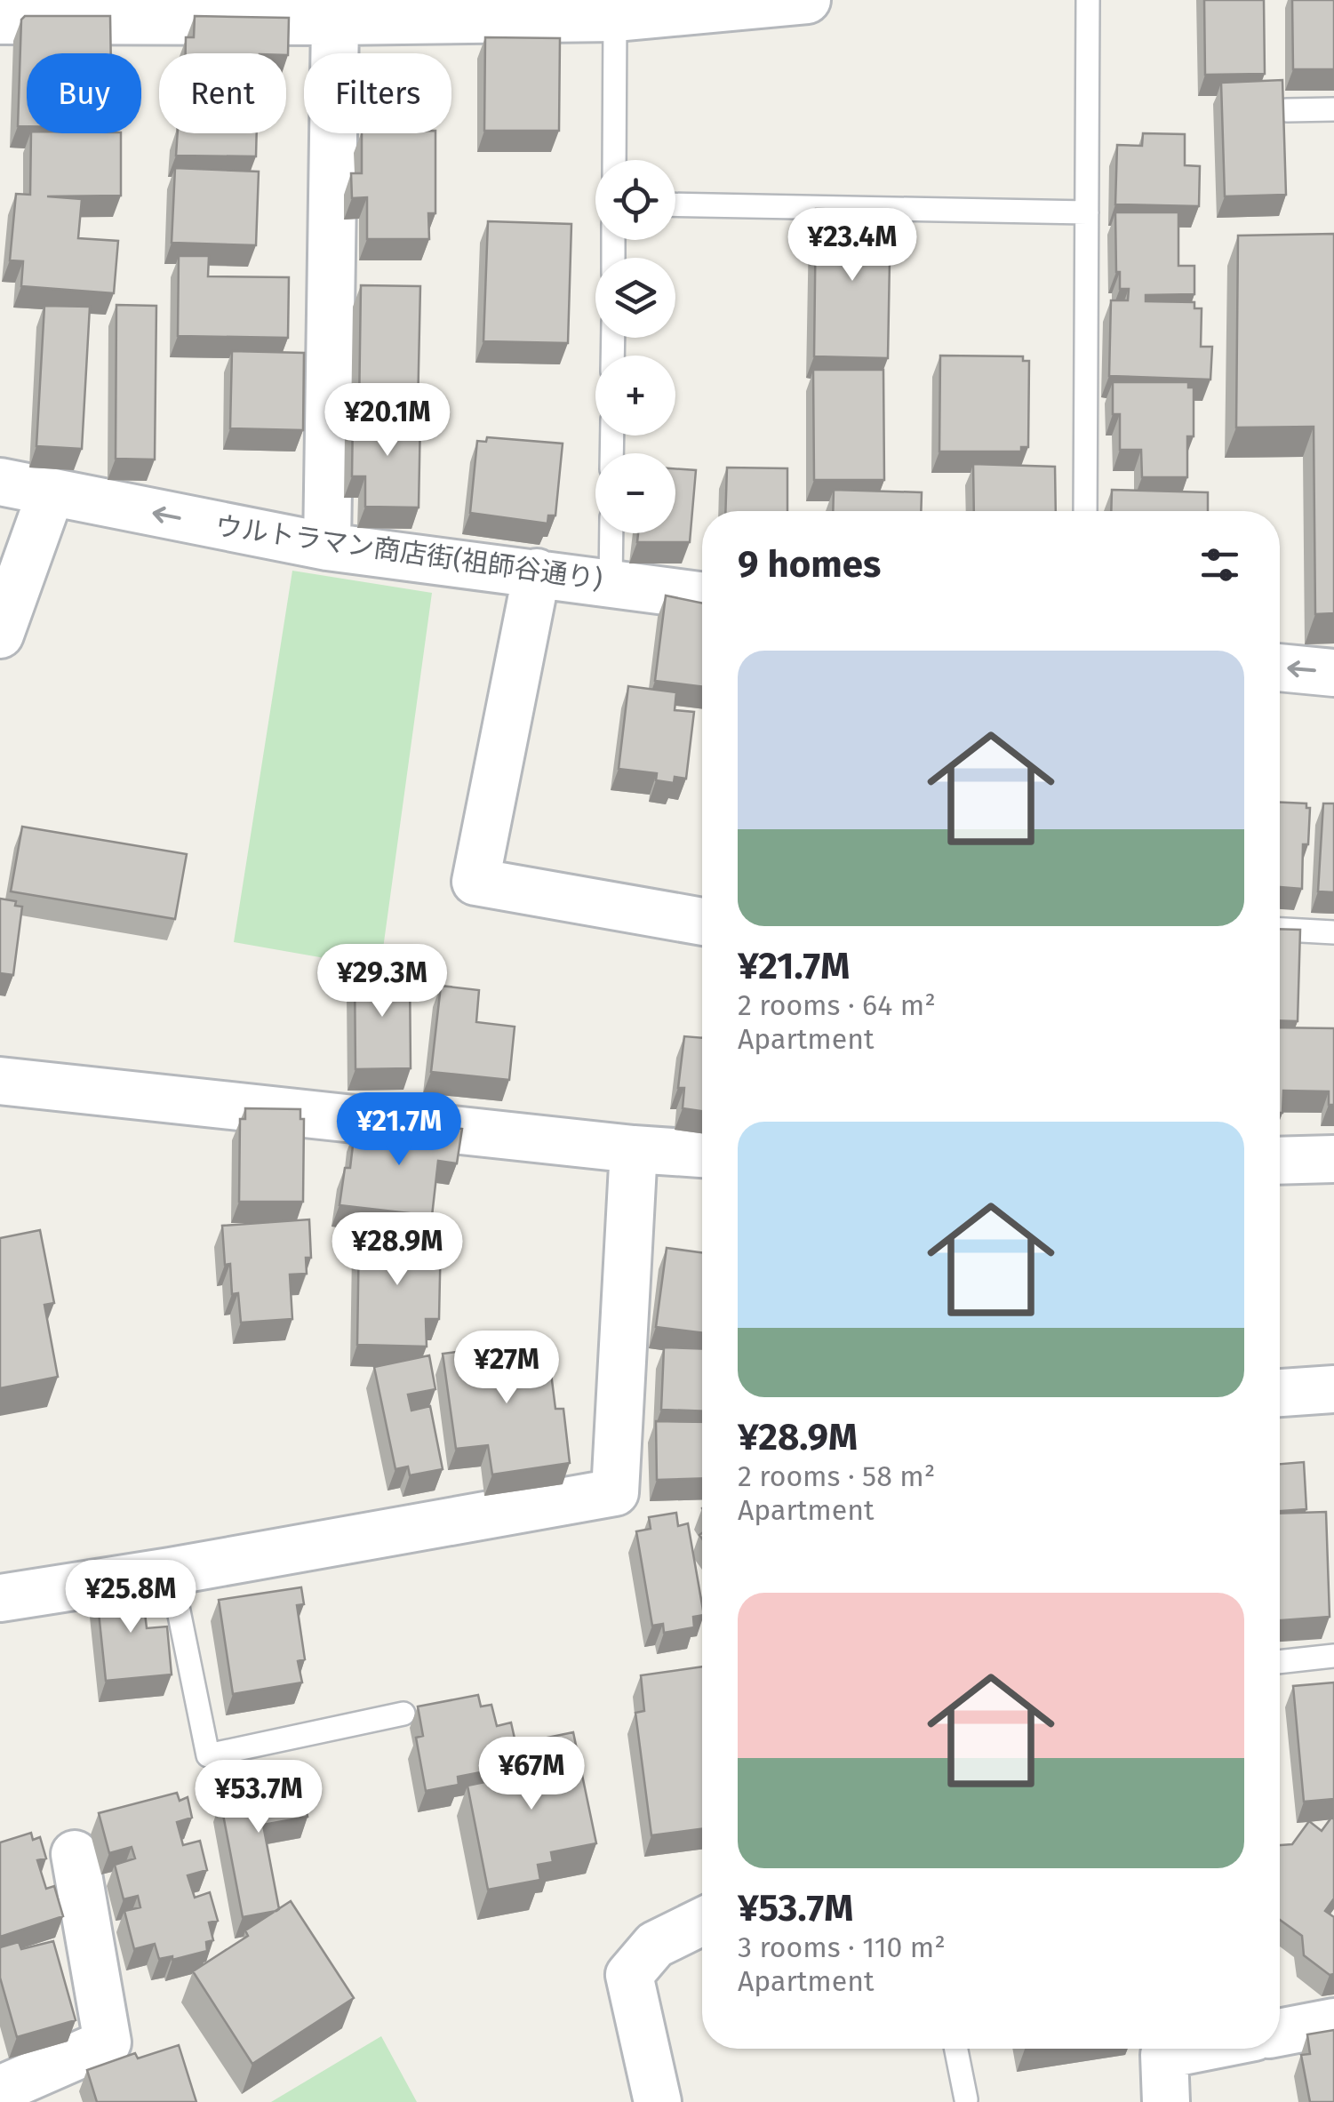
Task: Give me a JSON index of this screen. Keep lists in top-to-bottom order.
{
  "streets": {
    "street": ["ウルトラマン商店街(祖師谷通り)"]
  },
  "one_way": ["ウルトラマン商店街(祖師谷通り)"],
  "page": {
    "chip": ["Buy", "Rent", "Filters"],
    "map_buttons": ["+", "−"],
    "price": [
      "¥23.4M",
      "¥20.1M",
      "¥29.3M",
      "¥21.7M",
      "¥28.9M",
      "¥27M",
      "¥25.8M",
      "¥67M",
      "¥53.7M"
    ],
    "heading": "9 homes",
    "list": [
      {
        "name": "¥21.7M",
        "note": "2 rooms · 64 m² · Apartment"
      },
      {
        "name": "¥28.9M",
        "note": "2 rooms · 58 m² · Apartment"
      },
      {
        "name": "¥53.7M",
        "note": "3 rooms · 110 m² · Apartment"
      }
    ]
  }
}
